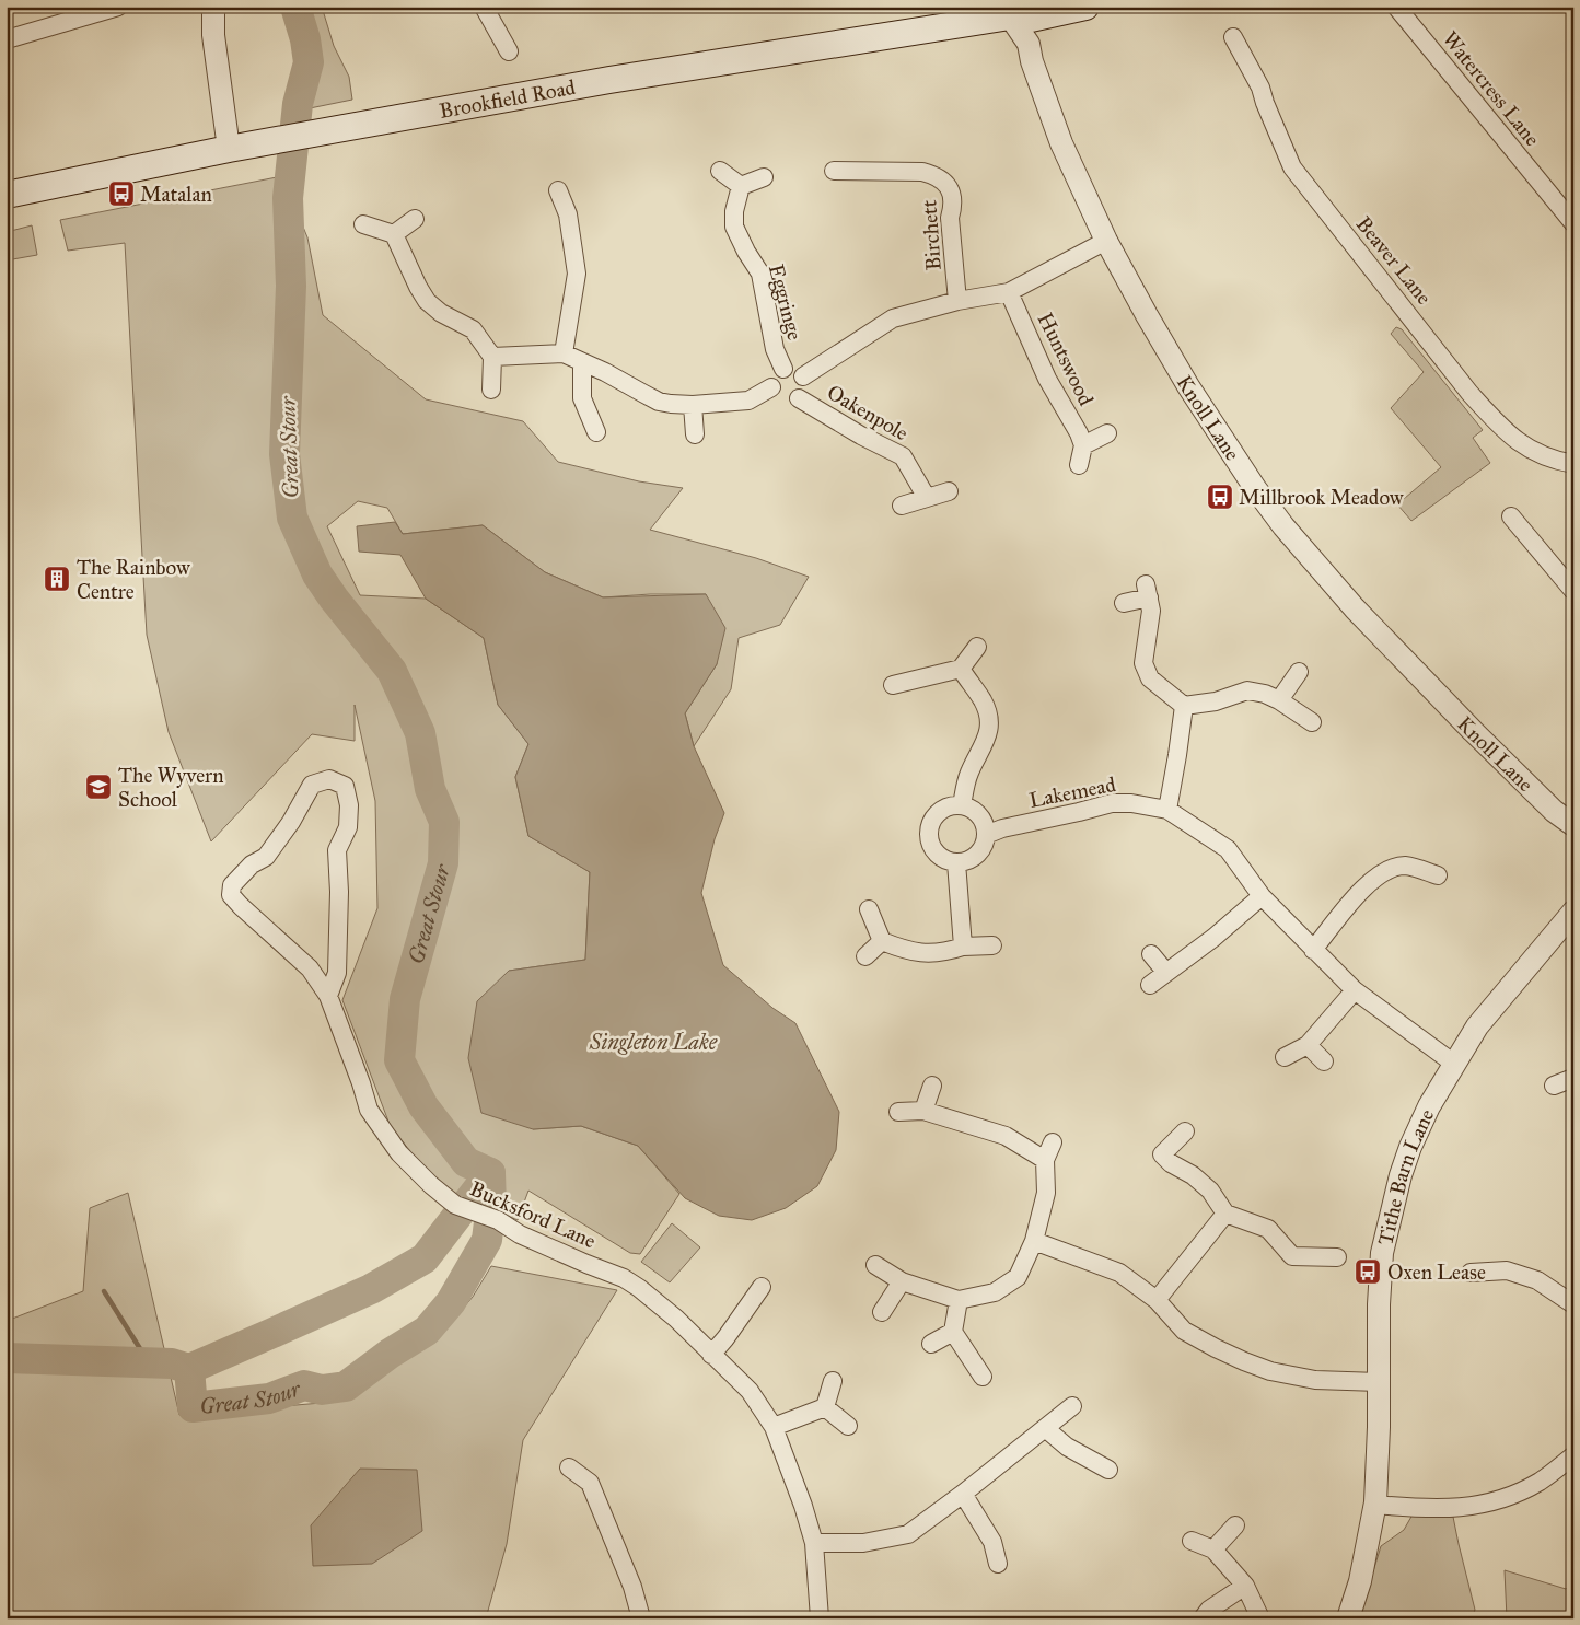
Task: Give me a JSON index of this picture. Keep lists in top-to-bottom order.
{
  "streets": {
    "main road": ["Brookfield Road"],
    "street": [
      "Watercress Lane",
      "Birchett",
      "Beaver Lane",
      "Eggringe",
      "Huntswood",
      "Oakenpole",
      "Knoll Lane",
      "Lakemead",
      "Tithe Barn Lane",
      "Bucksford Lane"
    ]
  },
  "crossings": [
    ["Brookfield Road", "Knoll Lane"],
    ["Eggringe", "Oakenpole"],
    ["Lakemead", "Tithe Barn Lane"]
  ],
  "water": ["Great Stour", "Singleton Lake"],
  "places": {
    "bus stop": ["Matalan", "Millbrook Meadow", "Oxen Lease"],
    "building": ["The Rainbow Centre"],
    "school or university": ["The Wyvern School"]
  }
}
